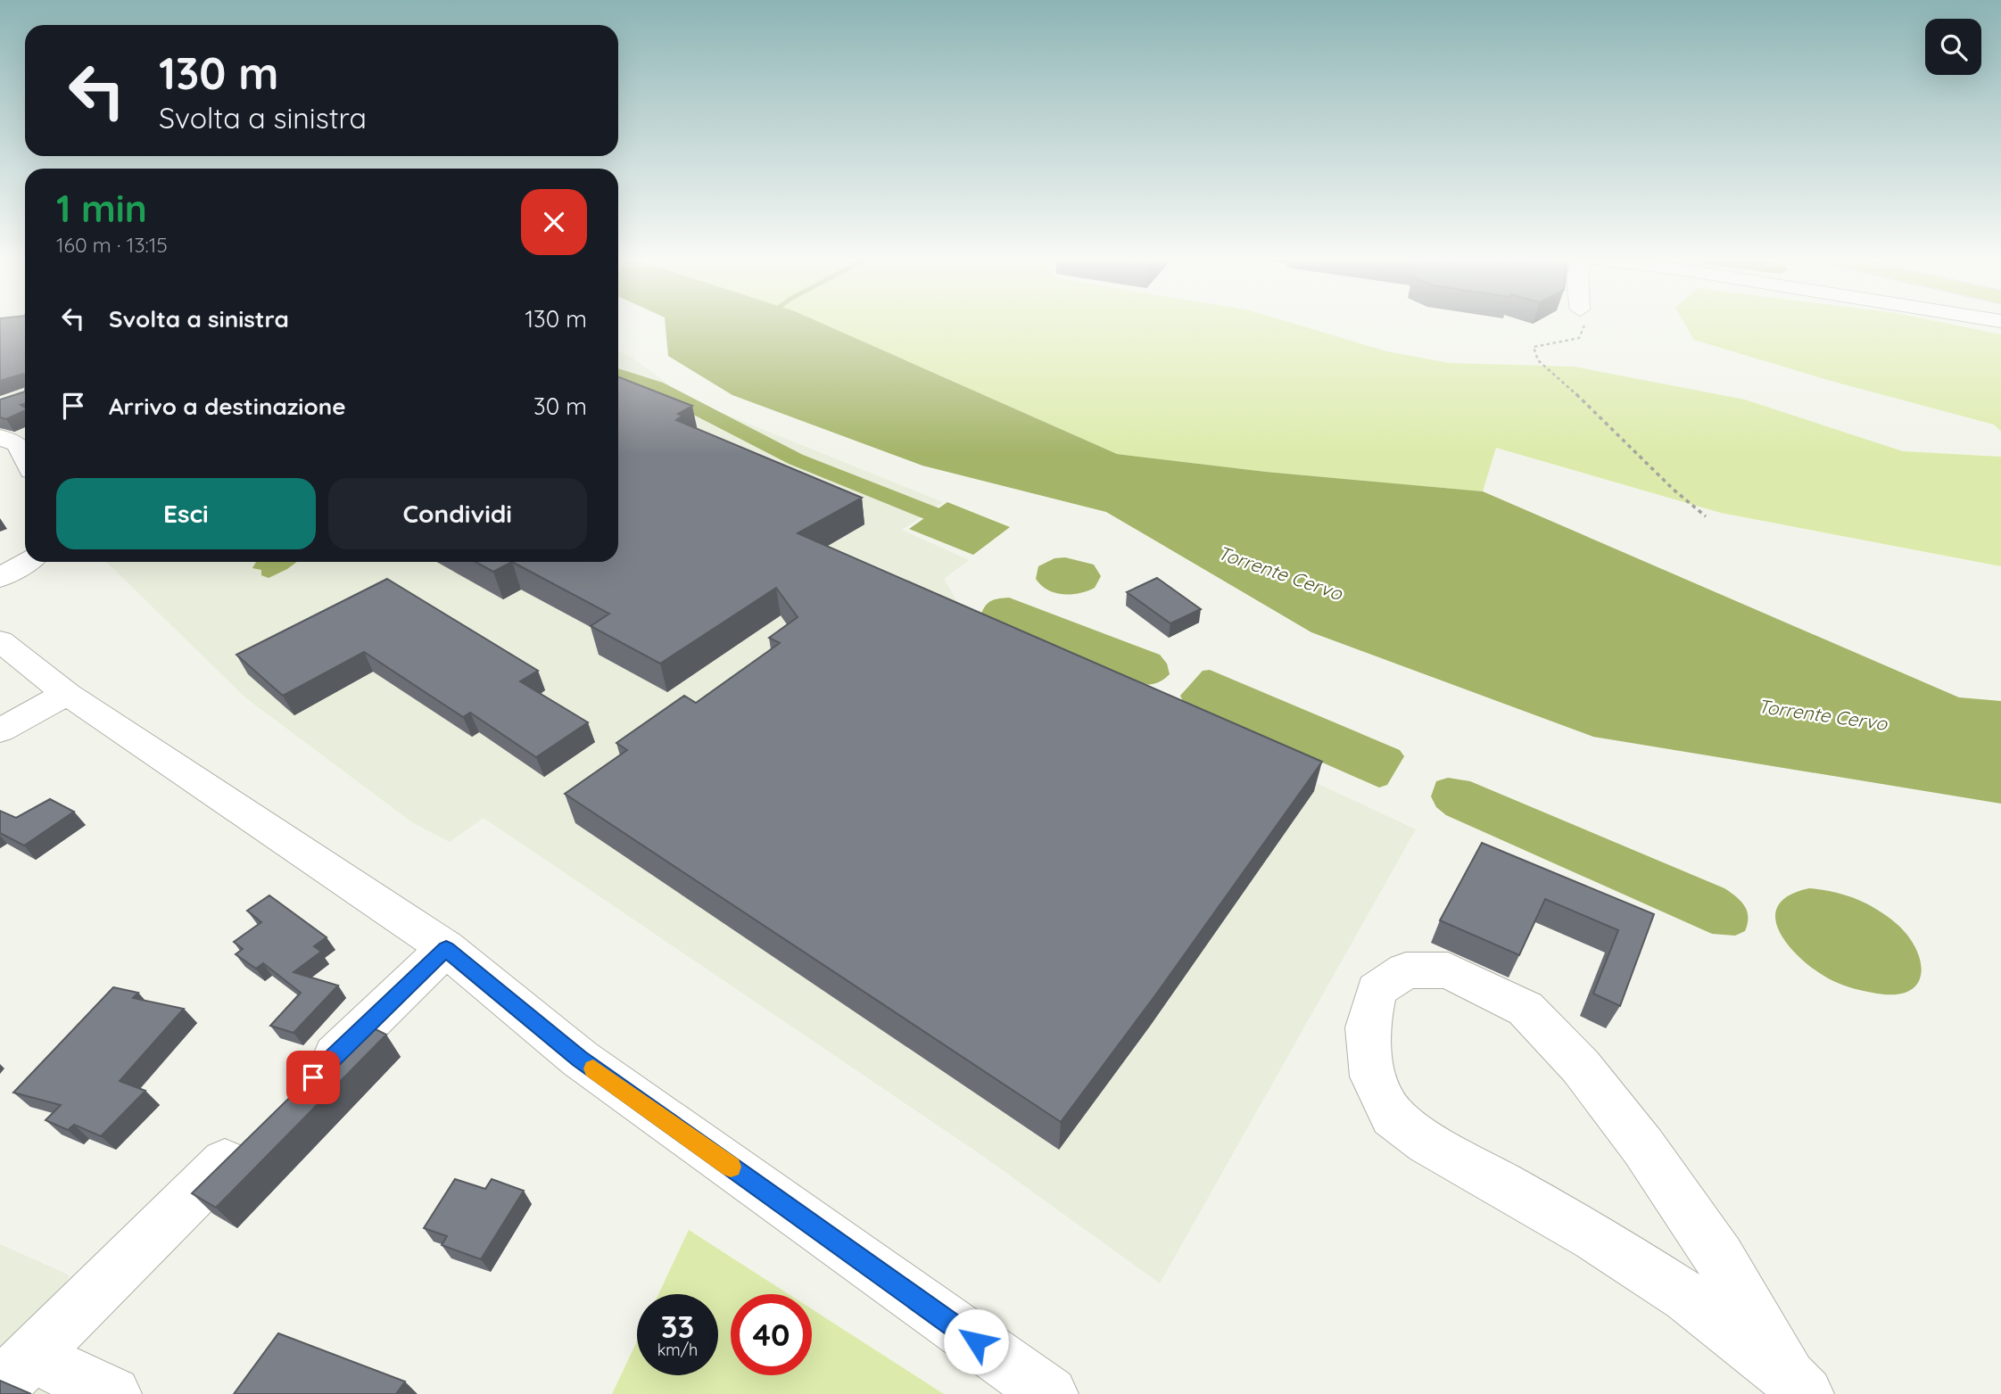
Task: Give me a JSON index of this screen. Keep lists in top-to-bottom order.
{
  "water": ["Torrente Cervo"],
  "page": {
    "turn": ["130 m", "Svolta a sinistra"],
    "heading": ["1 min", "160 m · 13:15"],
    "list": [
      {
        "name": "Svolta a sinistra",
        "value": "130 m"
      },
      {
        "name": "Arrivo a destinazione",
        "value": "30 m"
      }
    ],
    "buttons": ["Esci", "Condividi"],
    "speed": "33 km/h",
    "limit": "40"
  }
}
